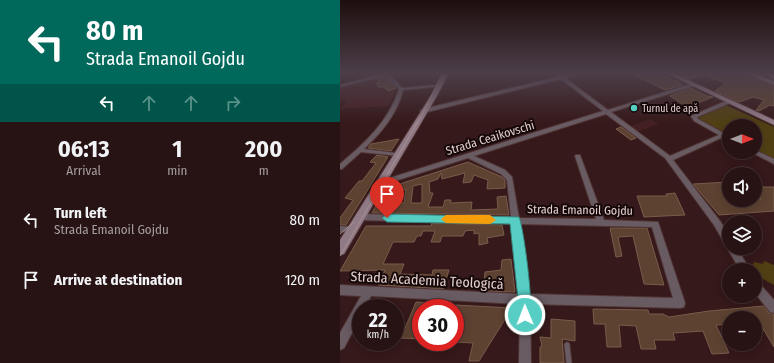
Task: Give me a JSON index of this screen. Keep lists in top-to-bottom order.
{
  "streets": {
    "street": ["Strada Ceaikovschi", "Strada Emanoil Gojdu", "Strada Academia Teologică"]
  },
  "crossings": [
    ["Strada Emanoil Gojdu", "Strada Academia Teologică"]
  ],
  "places": ["Turnul de apă"],
  "north": "right",
  "page": {
    "turn": ["80 m", "Strada Emanoil Gojdu"],
    "map_buttons": ["+", "−"],
    "eta": [
      "06:13",
      "Arrival",
      "1",
      "min",
      "200",
      "m"
    ],
    "list": [
      {
        "name": "Turn left",
        "note": "Strada Emanoil Gojdu",
        "value": "80 m"
      },
      {
        "name": "Arrive at destination",
        "value": "120 m"
      }
    ],
    "speed": "22 km/h",
    "limit": "30"
  }
}
